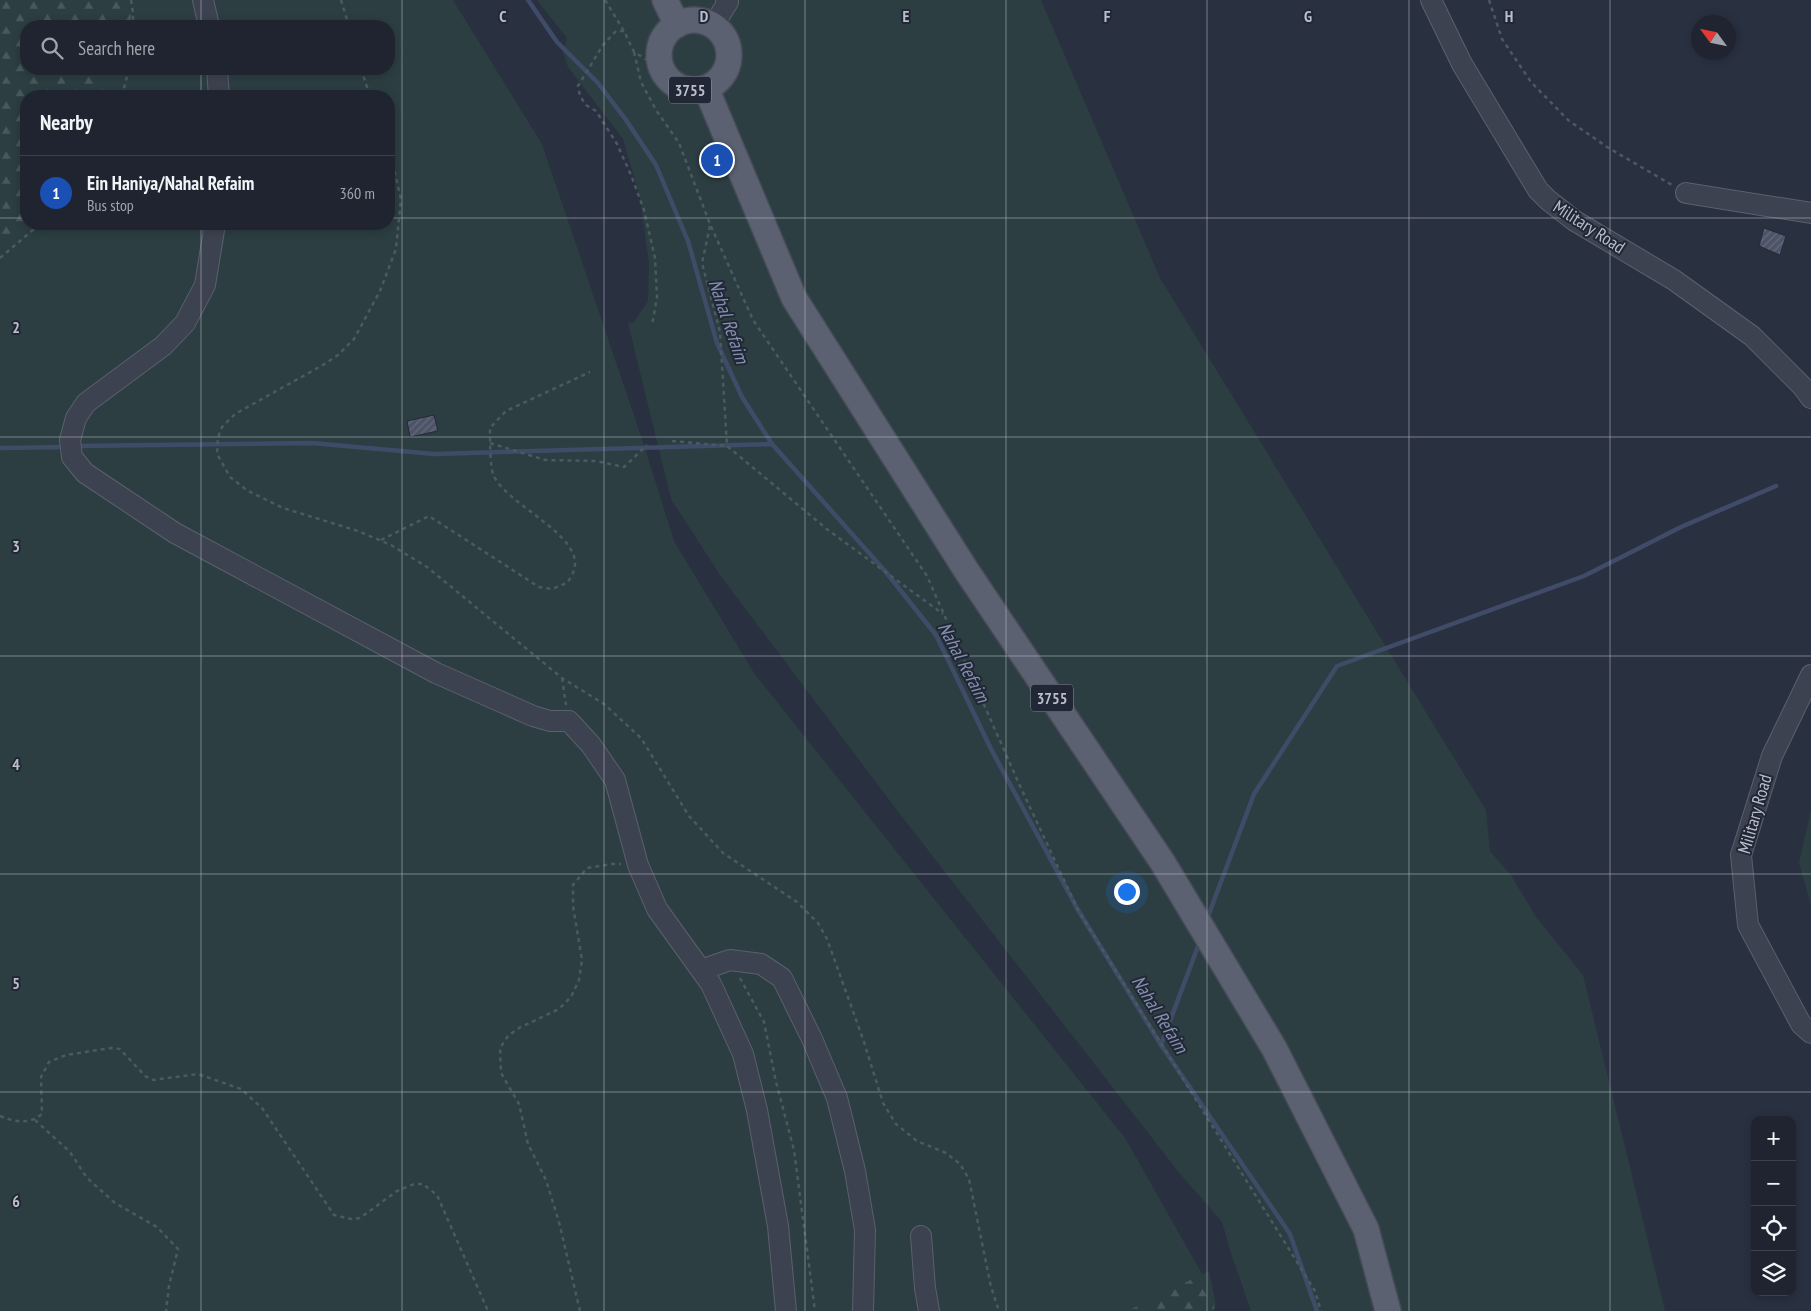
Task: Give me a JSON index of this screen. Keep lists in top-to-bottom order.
{
  "streets": {
    "main road": ["3755"],
    "street": ["Military Road"]
  },
  "water": ["Nahal Refaim"],
  "north": "top left",
  "page": {
    "search": "Search here",
    "heading": "Nearby",
    "pins": "1",
    "list": [
      {
        "mark": "1",
        "name": "Ein Haniya/Nahal Refaim",
        "note": "Bus stop",
        "value": "360 m"
      }
    ],
    "map_buttons": ["+", "−"]
  },
  "grid": {
    "columns": [
      "C",
      "D",
      "E",
      "F",
      "G",
      "H"
    ],
    "rows": [
      "2",
      "3",
      "4",
      "5",
      "6"
    ]
  }
}
